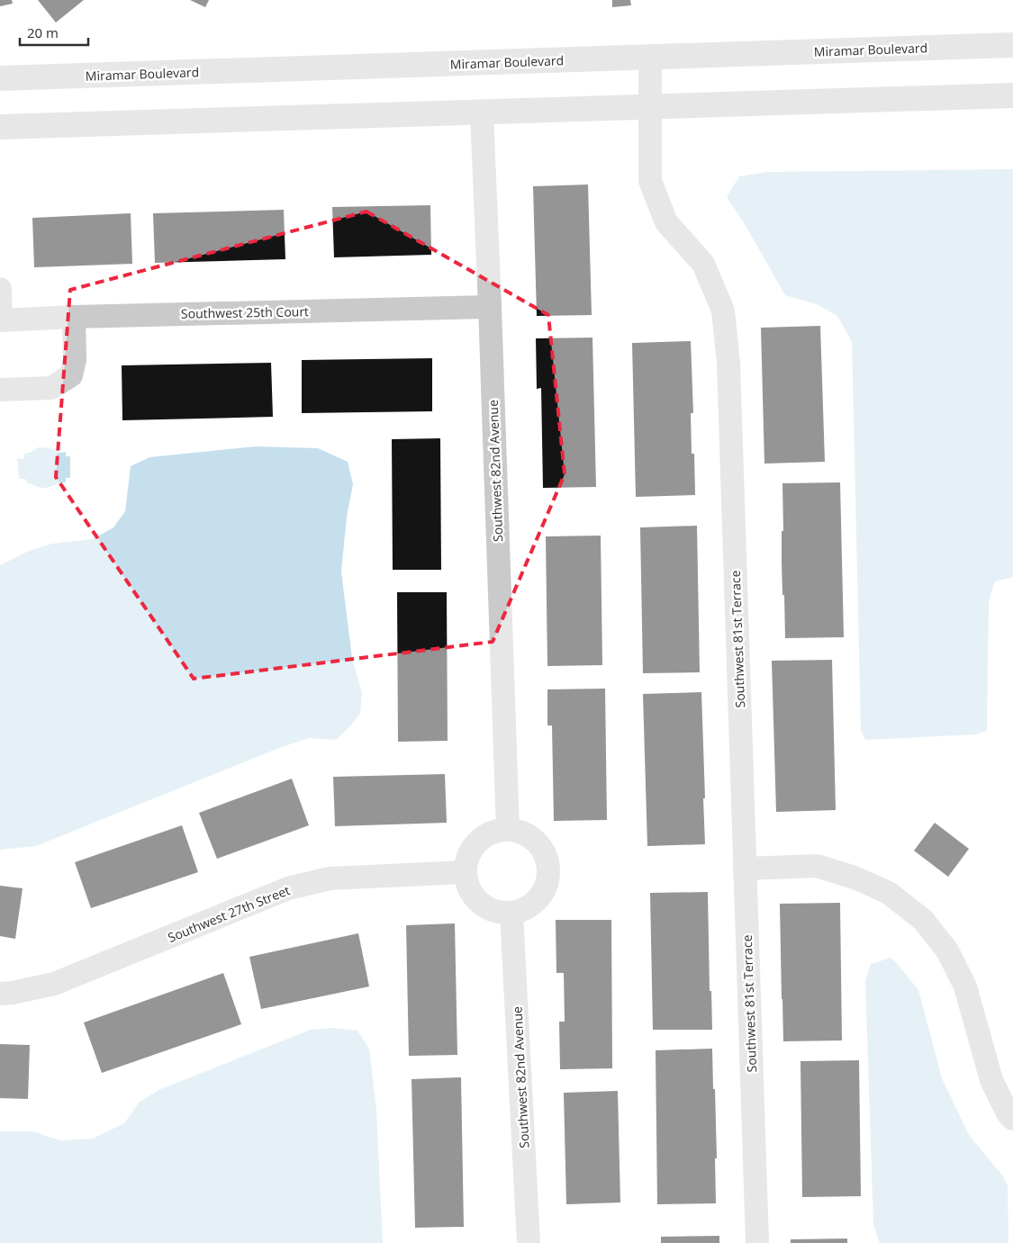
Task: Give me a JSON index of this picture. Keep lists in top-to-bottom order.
{
  "streets": {
    "street": [
      "Miramar Boulevard",
      "Southwest 25th Court",
      "Southwest 82nd Avenue",
      "Southwest 81st Terrace",
      "Southwest 27th Street"
    ]
  },
  "crossings": [
    ["Miramar Boulevard", "Southwest 81st Terrace"],
    ["Southwest 25th Court", "Southwest 82nd Avenue"],
    ["Southwest 82nd Avenue", "Southwest 27th Street"]
  ],
  "scale_bar": "20 m"
}
